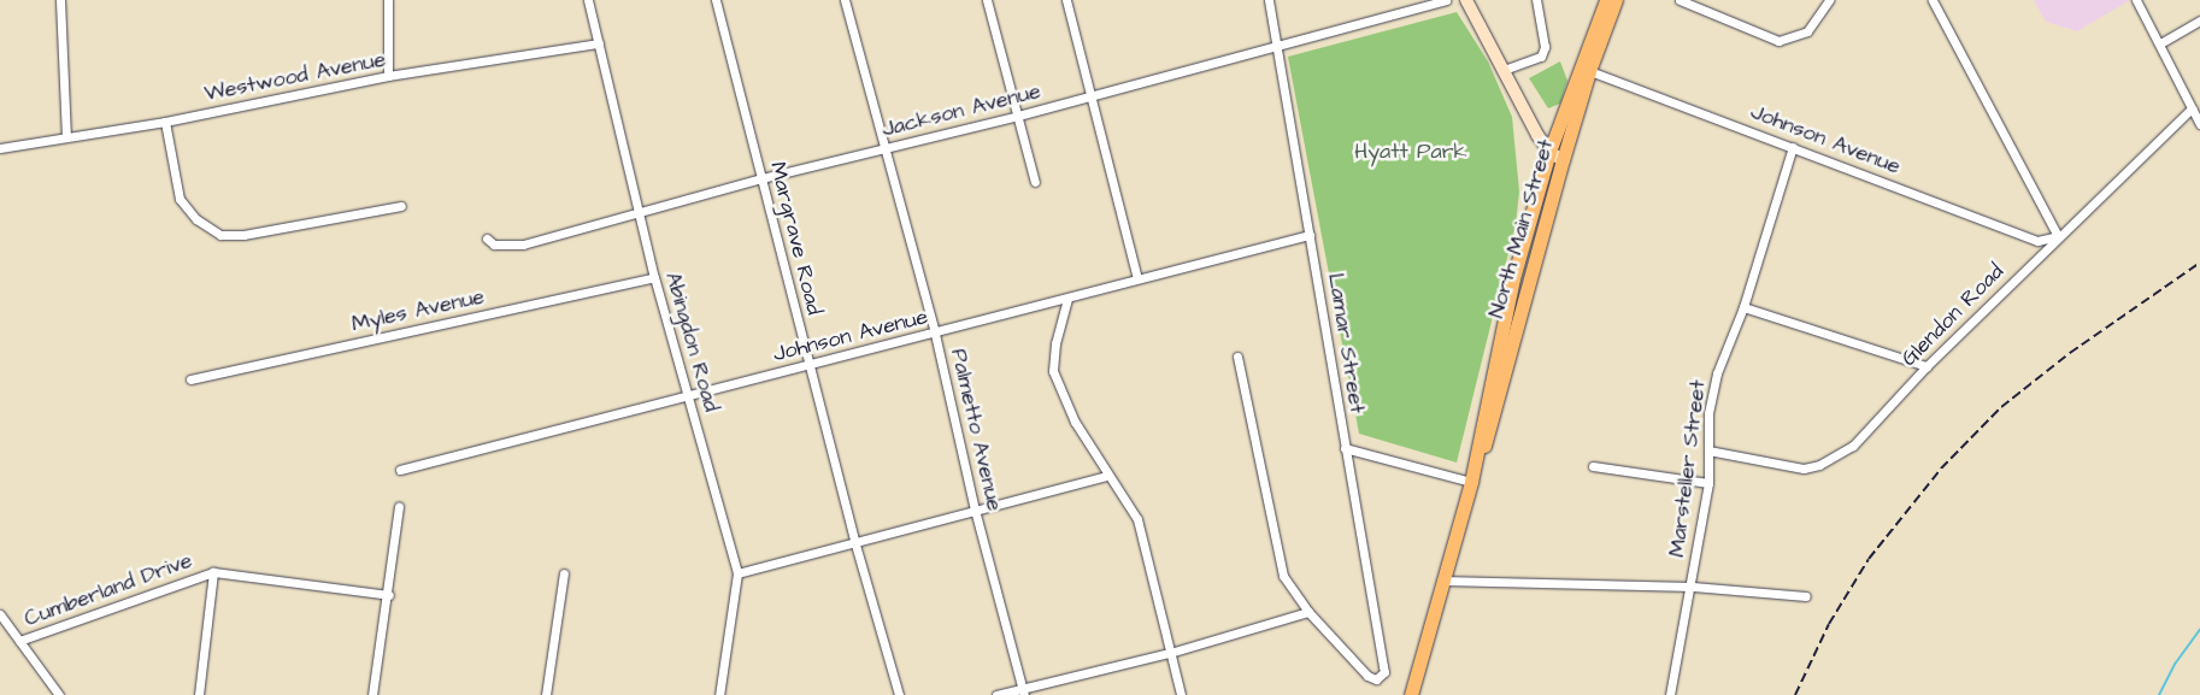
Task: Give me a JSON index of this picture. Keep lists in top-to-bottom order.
{
  "streets": {
    "main road": ["North Main Street"],
    "street": [
      "Westwood Avenue",
      "Jackson Avenue",
      "Johnson Avenue",
      "Margrave Road",
      "Myles Avenue",
      "Glendon Road",
      "Abingdon Road",
      "Lamar Street",
      "Palmetto Avenue",
      "Marsteller Street",
      "Cumberland Drive"
    ]
  },
  "crossings": [
    ["Westwood Avenue", "Abingdon Road"],
    ["Jackson Avenue", "Margrave Road"],
    ["Jackson Avenue", "Abingdon Road"],
    ["Jackson Avenue", "Lamar Street"],
    ["Jackson Avenue", "Palmetto Avenue"],
    ["Johnson Avenue", "North Main Street"],
    ["Johnson Avenue", "Margrave Road"],
    ["Johnson Avenue", "Glendon Road"],
    ["Johnson Avenue", "Abingdon Road"],
    ["Johnson Avenue", "Lamar Street"],
    ["Johnson Avenue", "Palmetto Avenue"],
    ["Johnson Avenue", "Marsteller Street"],
    ["Myles Avenue", "Abingdon Road"],
    ["Glendon Road", "Marsteller Street"]
  ],
  "parks": ["Hyatt Park"]
}
